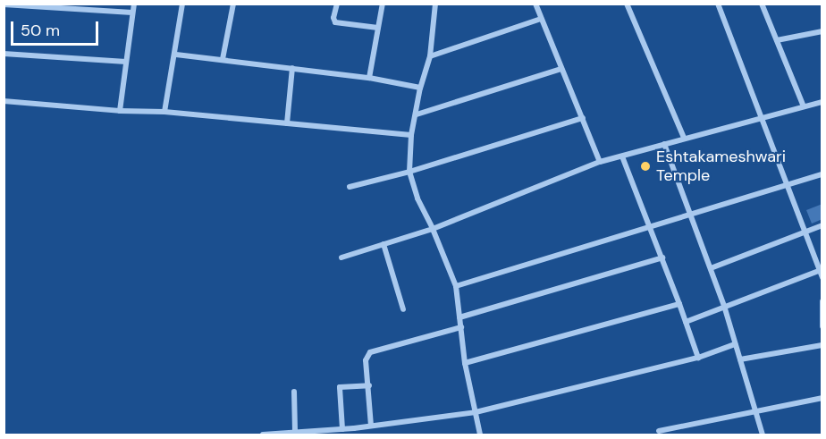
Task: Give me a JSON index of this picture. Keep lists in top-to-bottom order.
{
  "places": ["Eshtakameshwari Temple"],
  "scale_bar": "50 m"
}
